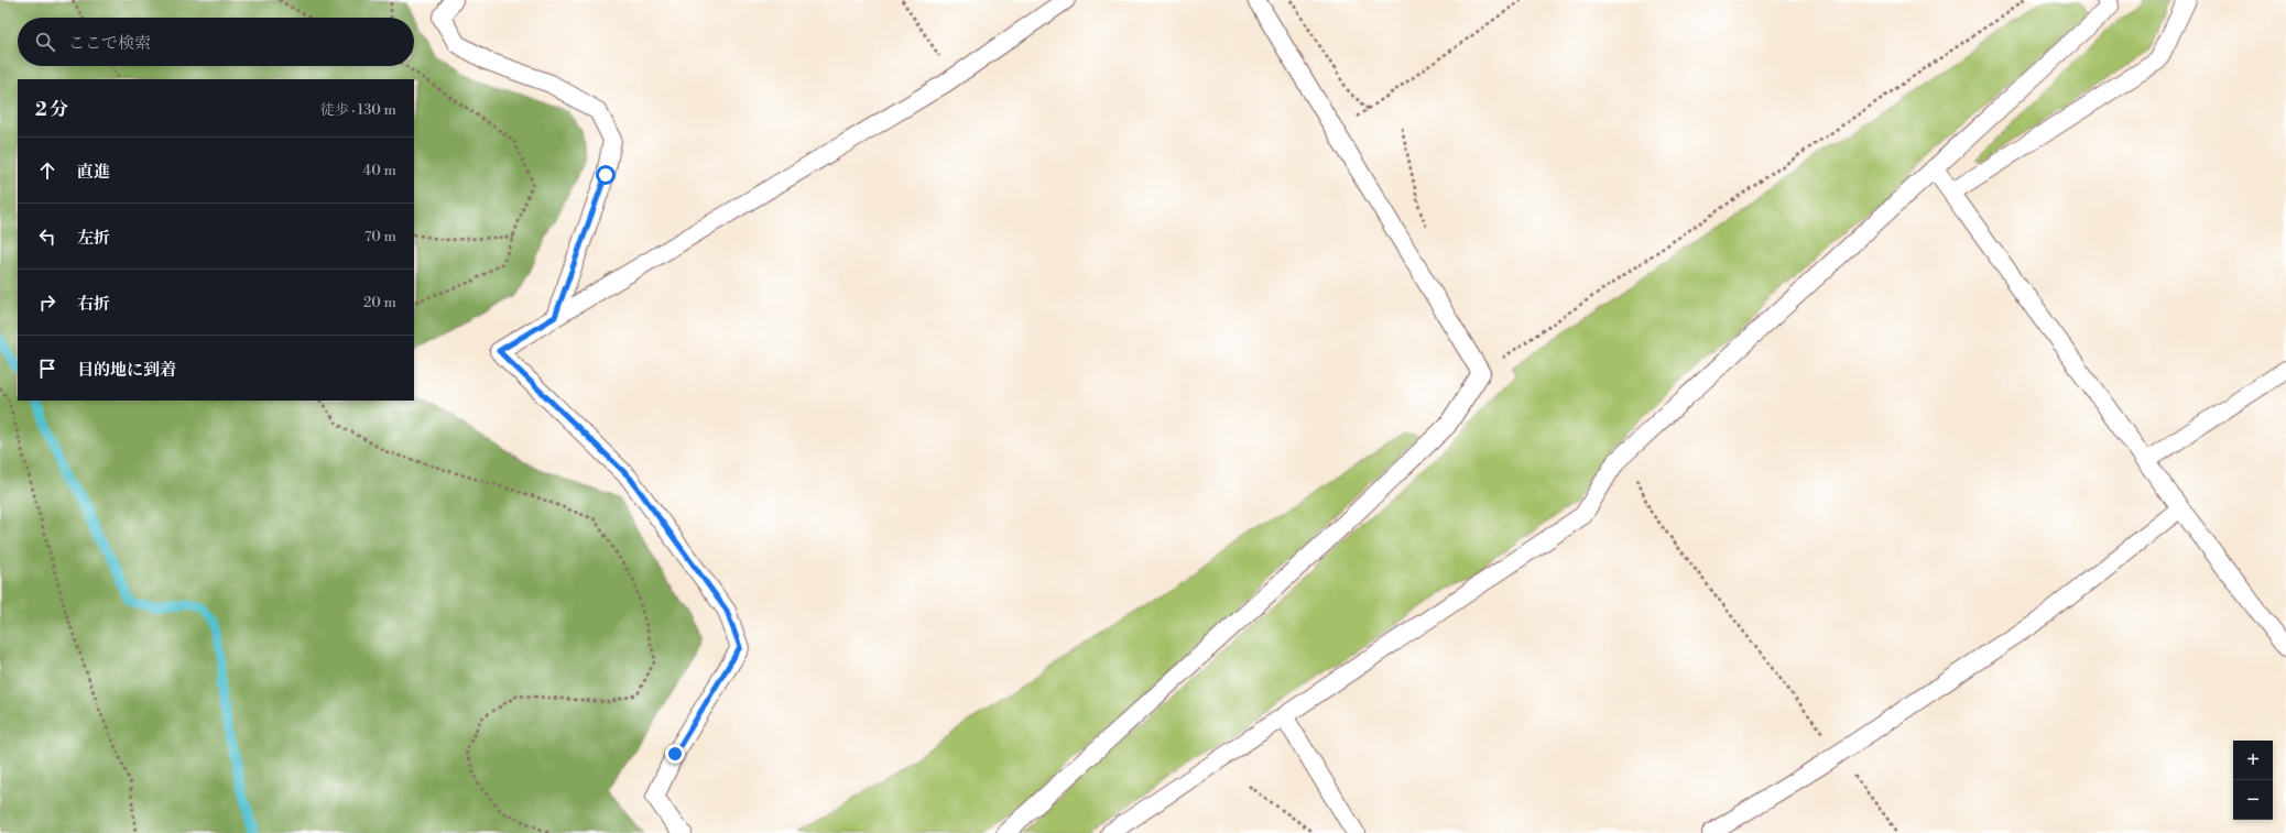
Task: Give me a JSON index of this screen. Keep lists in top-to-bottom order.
{
  "page": {
    "search": "ここで検索",
    "heading": ["2 分", "徒歩 · 130 m"],
    "list": [
      ["直進", "40 m"],
      ["左折", "70 m"],
      ["右折", "20 m"],
      "目的地に到着"
    ],
    "map_buttons": ["+", "−"]
  }
}
